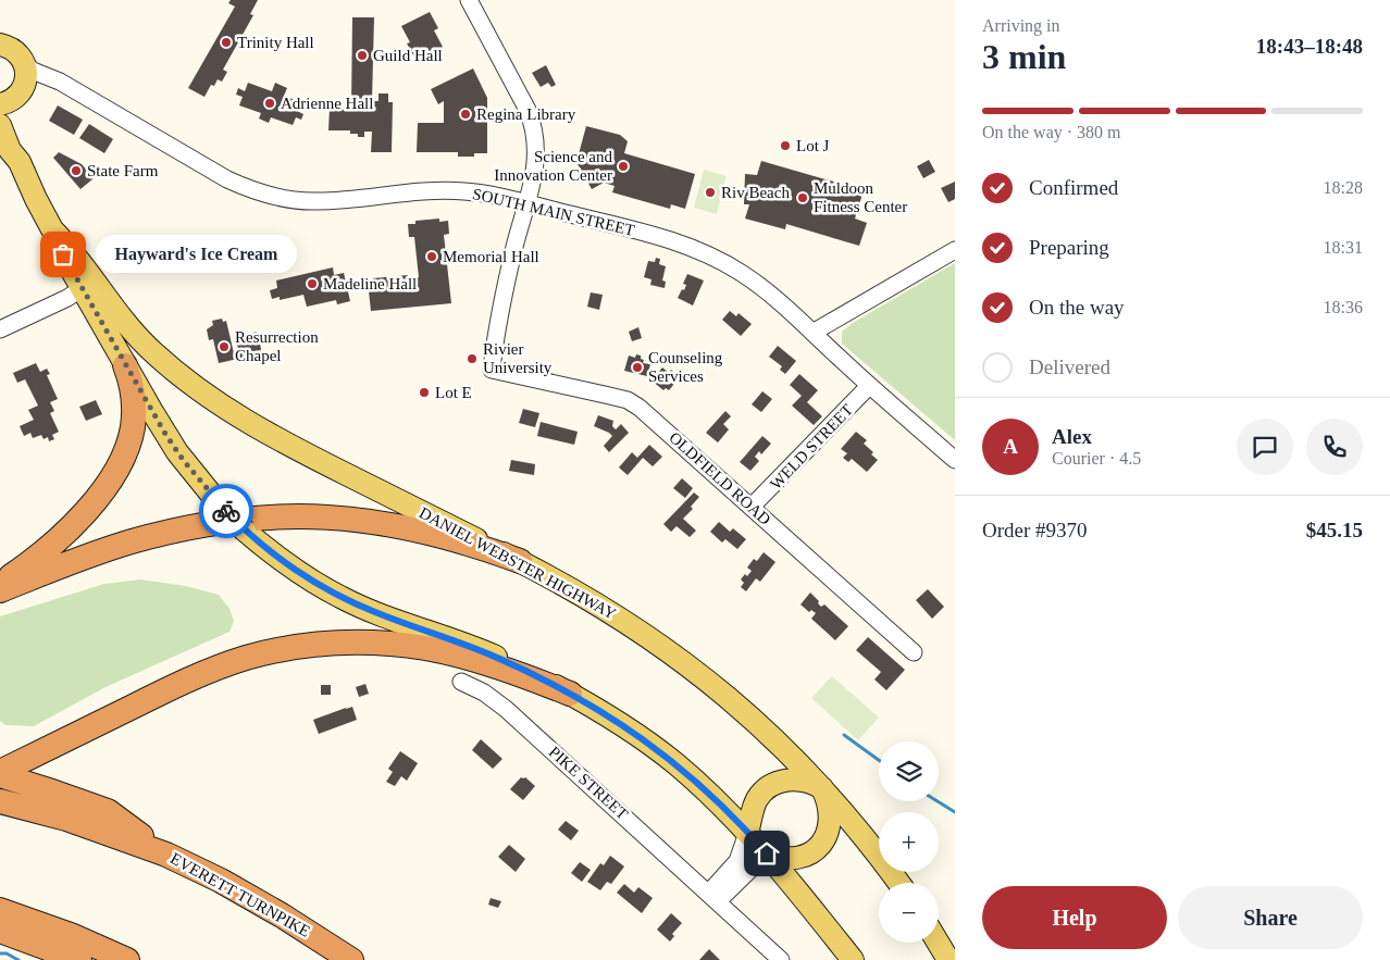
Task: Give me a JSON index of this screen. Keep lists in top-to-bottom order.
{
  "streets": {
    "highway": ["EVERETT TURNPIKE"],
    "main road": ["DANIEL WEBSTER HIGHWAY"],
    "street": [
      "SOUTH MAIN STREET",
      "WELD STREET",
      "OLDFIELD ROAD",
      "PIKE STREET"
    ]
  },
  "crossings": [
    ["SOUTH MAIN STREET", "WELD STREET"],
    ["SOUTH MAIN STREET", "OLDFIELD ROAD"],
    ["WELD STREET", "OLDFIELD ROAD"]
  ],
  "places": [
    "Trinity Hall",
    "Guild Hall",
    "Adrienne Hall",
    "Regina Library",
    "Lot J",
    "Science and Innovation Center",
    "State Farm",
    "Riv Beach",
    "Muldoon Fitness Center",
    "Hayward's Ice Cream",
    "Memorial Hall",
    "Madeline Hall",
    "Resurrection Chapel",
    "Rivier University",
    "Counseling Services",
    "Lot E"
  ],
  "page": {
    "heading": ["3 min", "Arriving in", "18:43–18:48"],
    "panel": [
      "Alex",
      "Courier · 4.5",
      "Order #9370",
      "$45.15"
    ],
    "bar": "On the way · 380 m",
    "list": [
      ["Confirmed", "18:28"],
      ["Preparing", "18:31"],
      ["On the way", "18:36"],
      "Delivered"
    ],
    "bubble": "Hayward's Ice Cream",
    "round": "A",
    "map_buttons": ["+", "−"],
    "buttons": ["Help", "Share"]
  }
}
